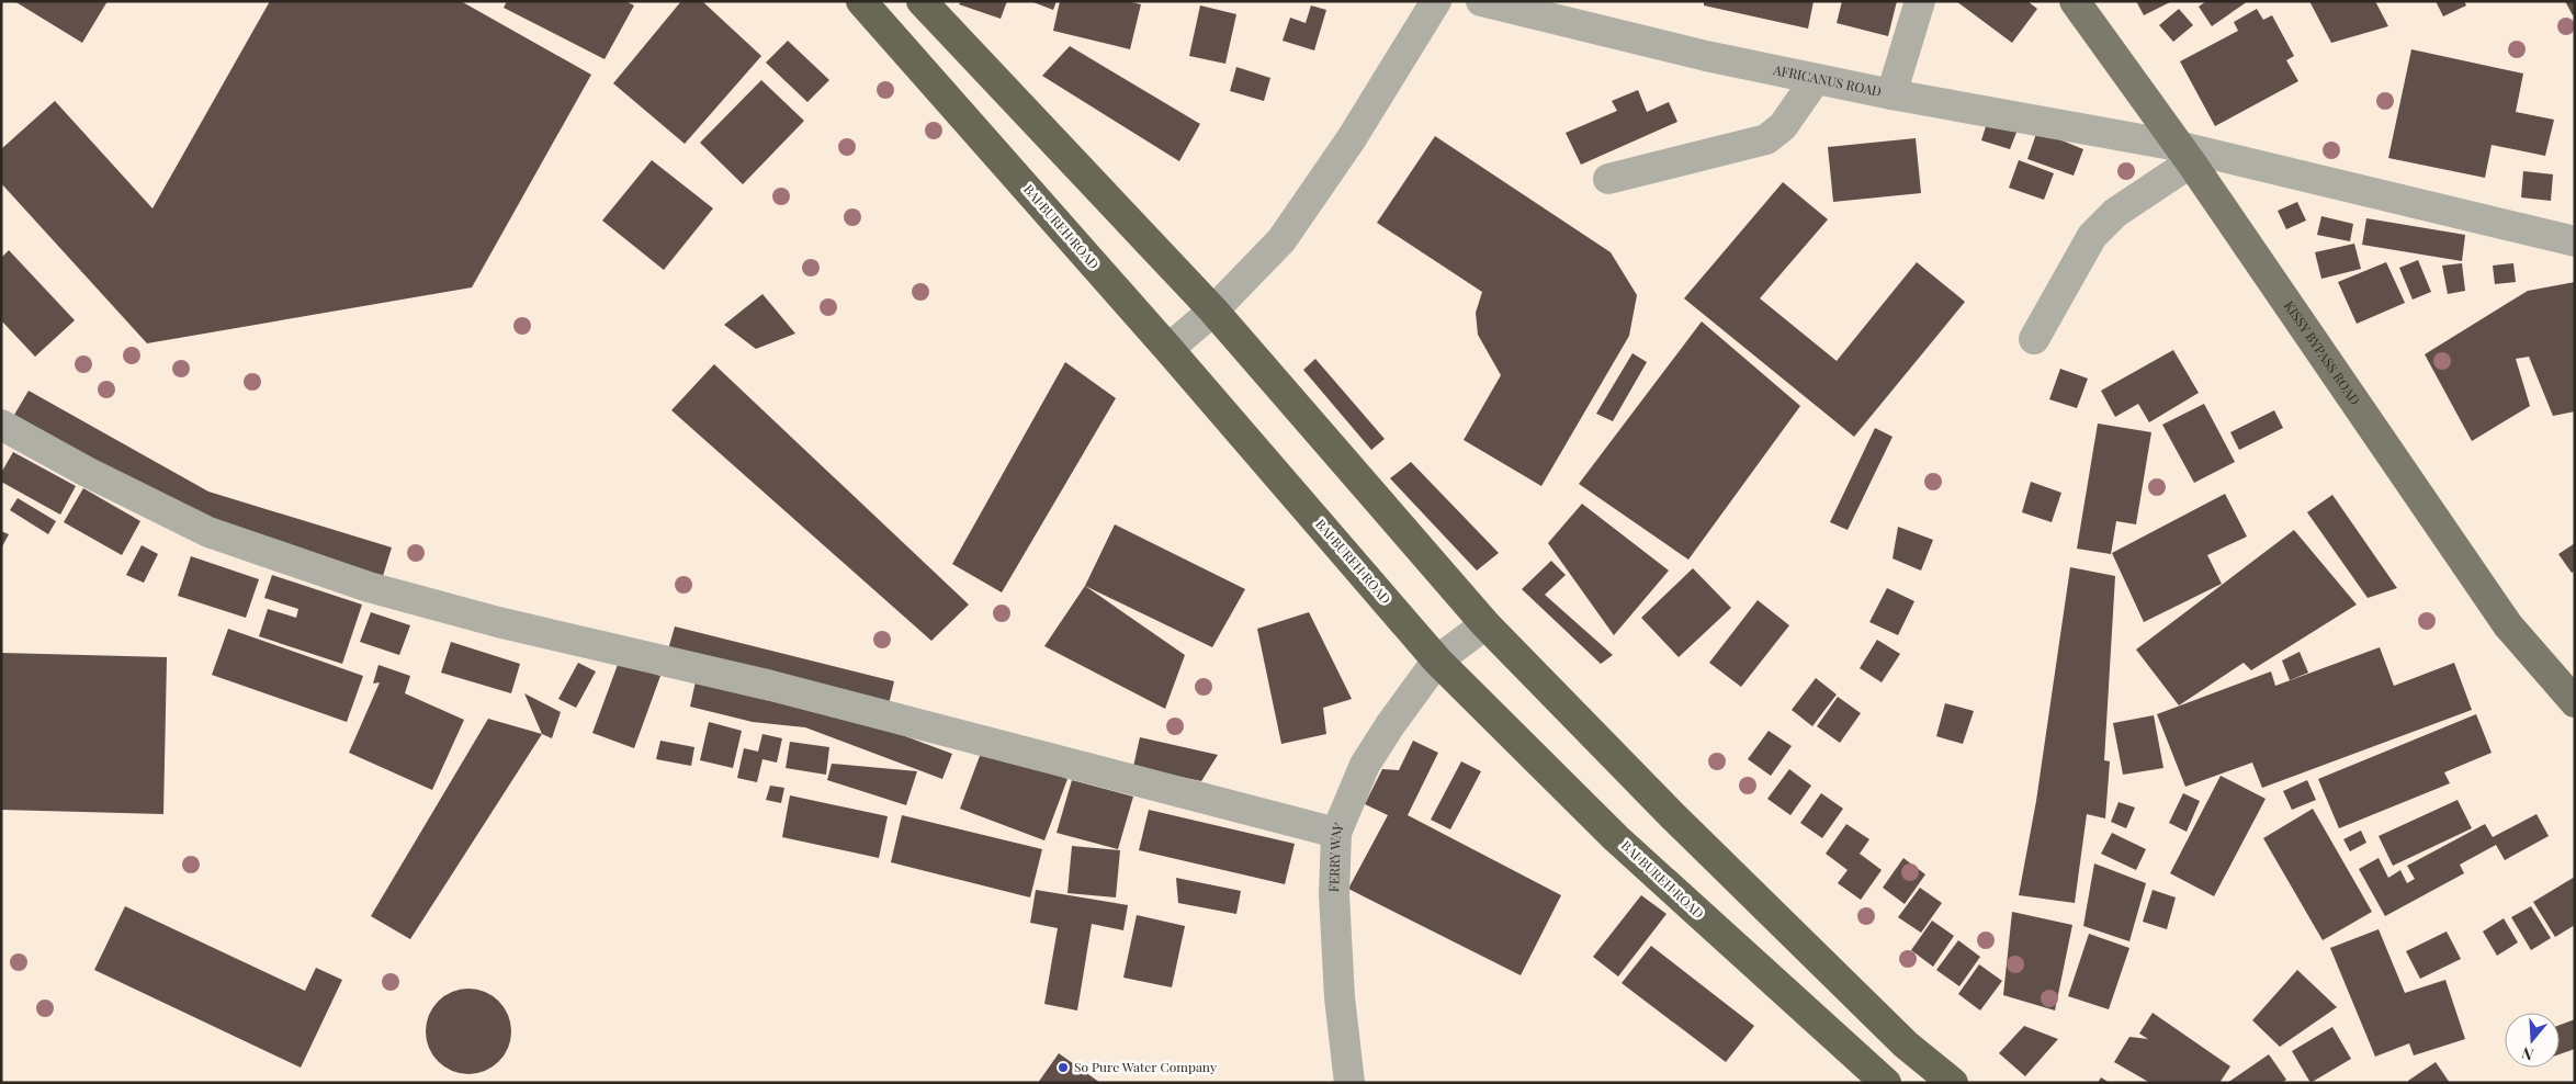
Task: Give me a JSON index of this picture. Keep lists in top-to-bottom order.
{
  "streets": {
    "highway": ["BAI BUREH ROAD"],
    "main road": ["KISSY BYPASS ROAD"],
    "street": ["AFRICANUS ROAD", "FERRY WAY"]
  },
  "crossings": [
    ["AFRICANUS ROAD", "KISSY BYPASS ROAD"],
    ["BAI BUREH ROAD", "FERRY WAY"]
  ],
  "places": ["So Pure Water Company"],
  "north": "bottom"
}
